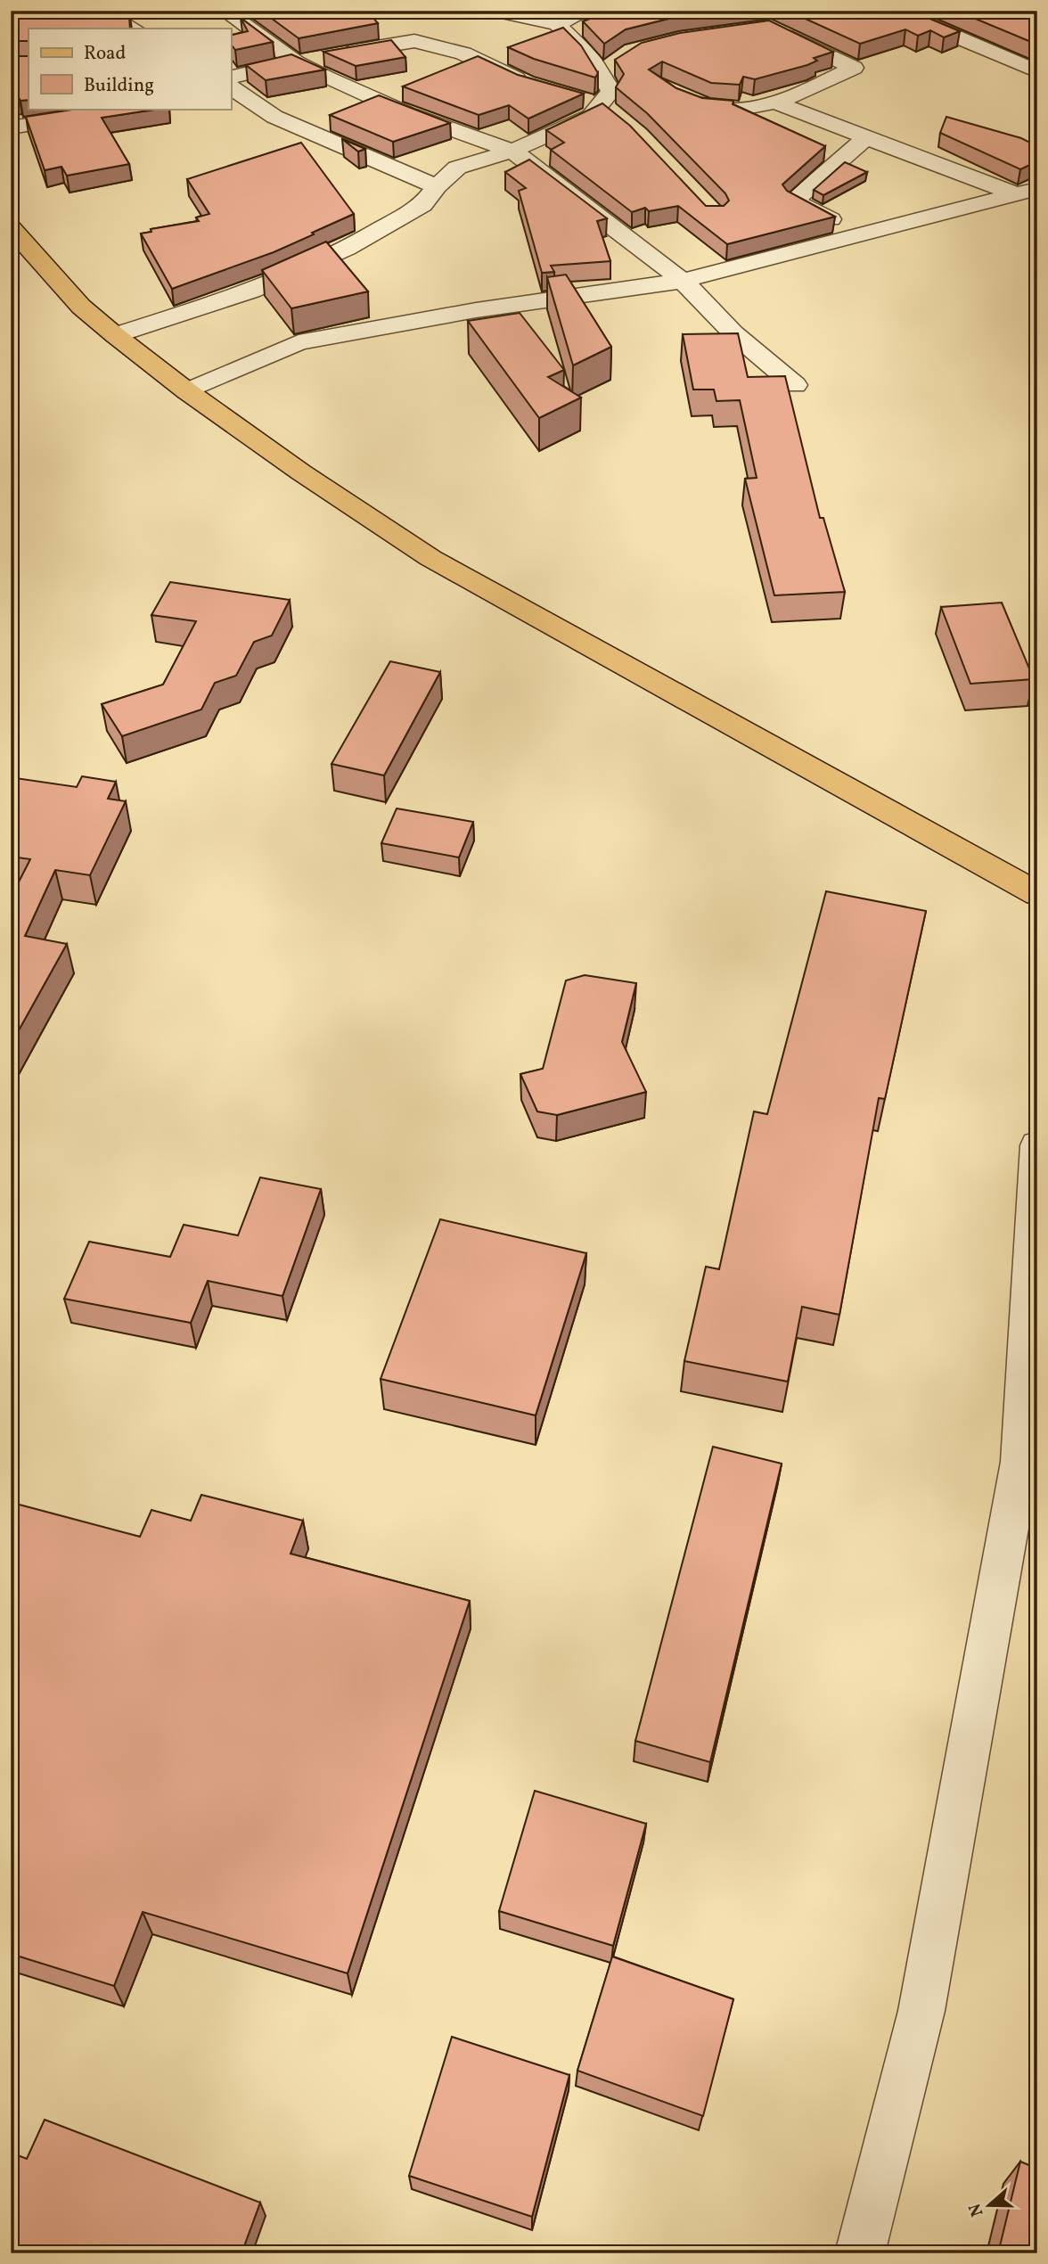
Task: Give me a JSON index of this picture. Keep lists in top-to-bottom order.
{
  "legend": ["Road", "Building"],
  "north": "left"
}
